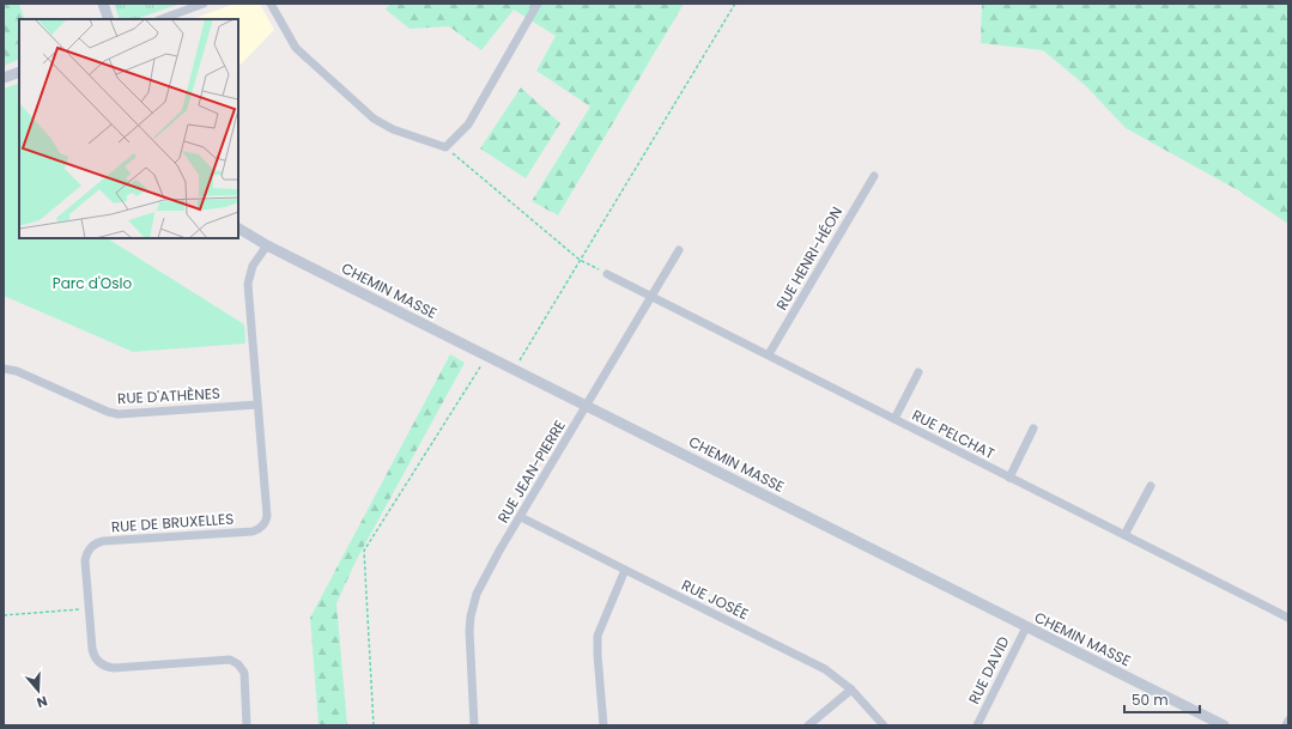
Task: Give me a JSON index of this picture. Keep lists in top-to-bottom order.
{
  "streets": {
    "street": [
      "RUE HENRI-HÉON",
      "CHEMIN MASSE",
      "RUE D'ATHÈNES",
      "RUE PELCHAT",
      "RUE JEAN-PIERRE",
      "RUE DE BRUXELLES",
      "RUE JOSÉE",
      "RUE DAVID"
    ]
  },
  "crossings": [
    ["RUE HENRI-HÉON", "RUE PELCHAT"],
    ["CHEMIN MASSE", "RUE JEAN-PIERRE"],
    ["CHEMIN MASSE", "RUE DE BRUXELLES"],
    ["CHEMIN MASSE", "RUE DAVID"],
    ["RUE D'ATHÈNES", "RUE DE BRUXELLES"],
    ["RUE PELCHAT", "RUE JEAN-PIERRE"],
    ["RUE JEAN-PIERRE", "RUE JOSÉE"]
  ],
  "parks": ["Parc d'Oslo"],
  "scale_bar": "50 m",
  "north": "bottom"
}
